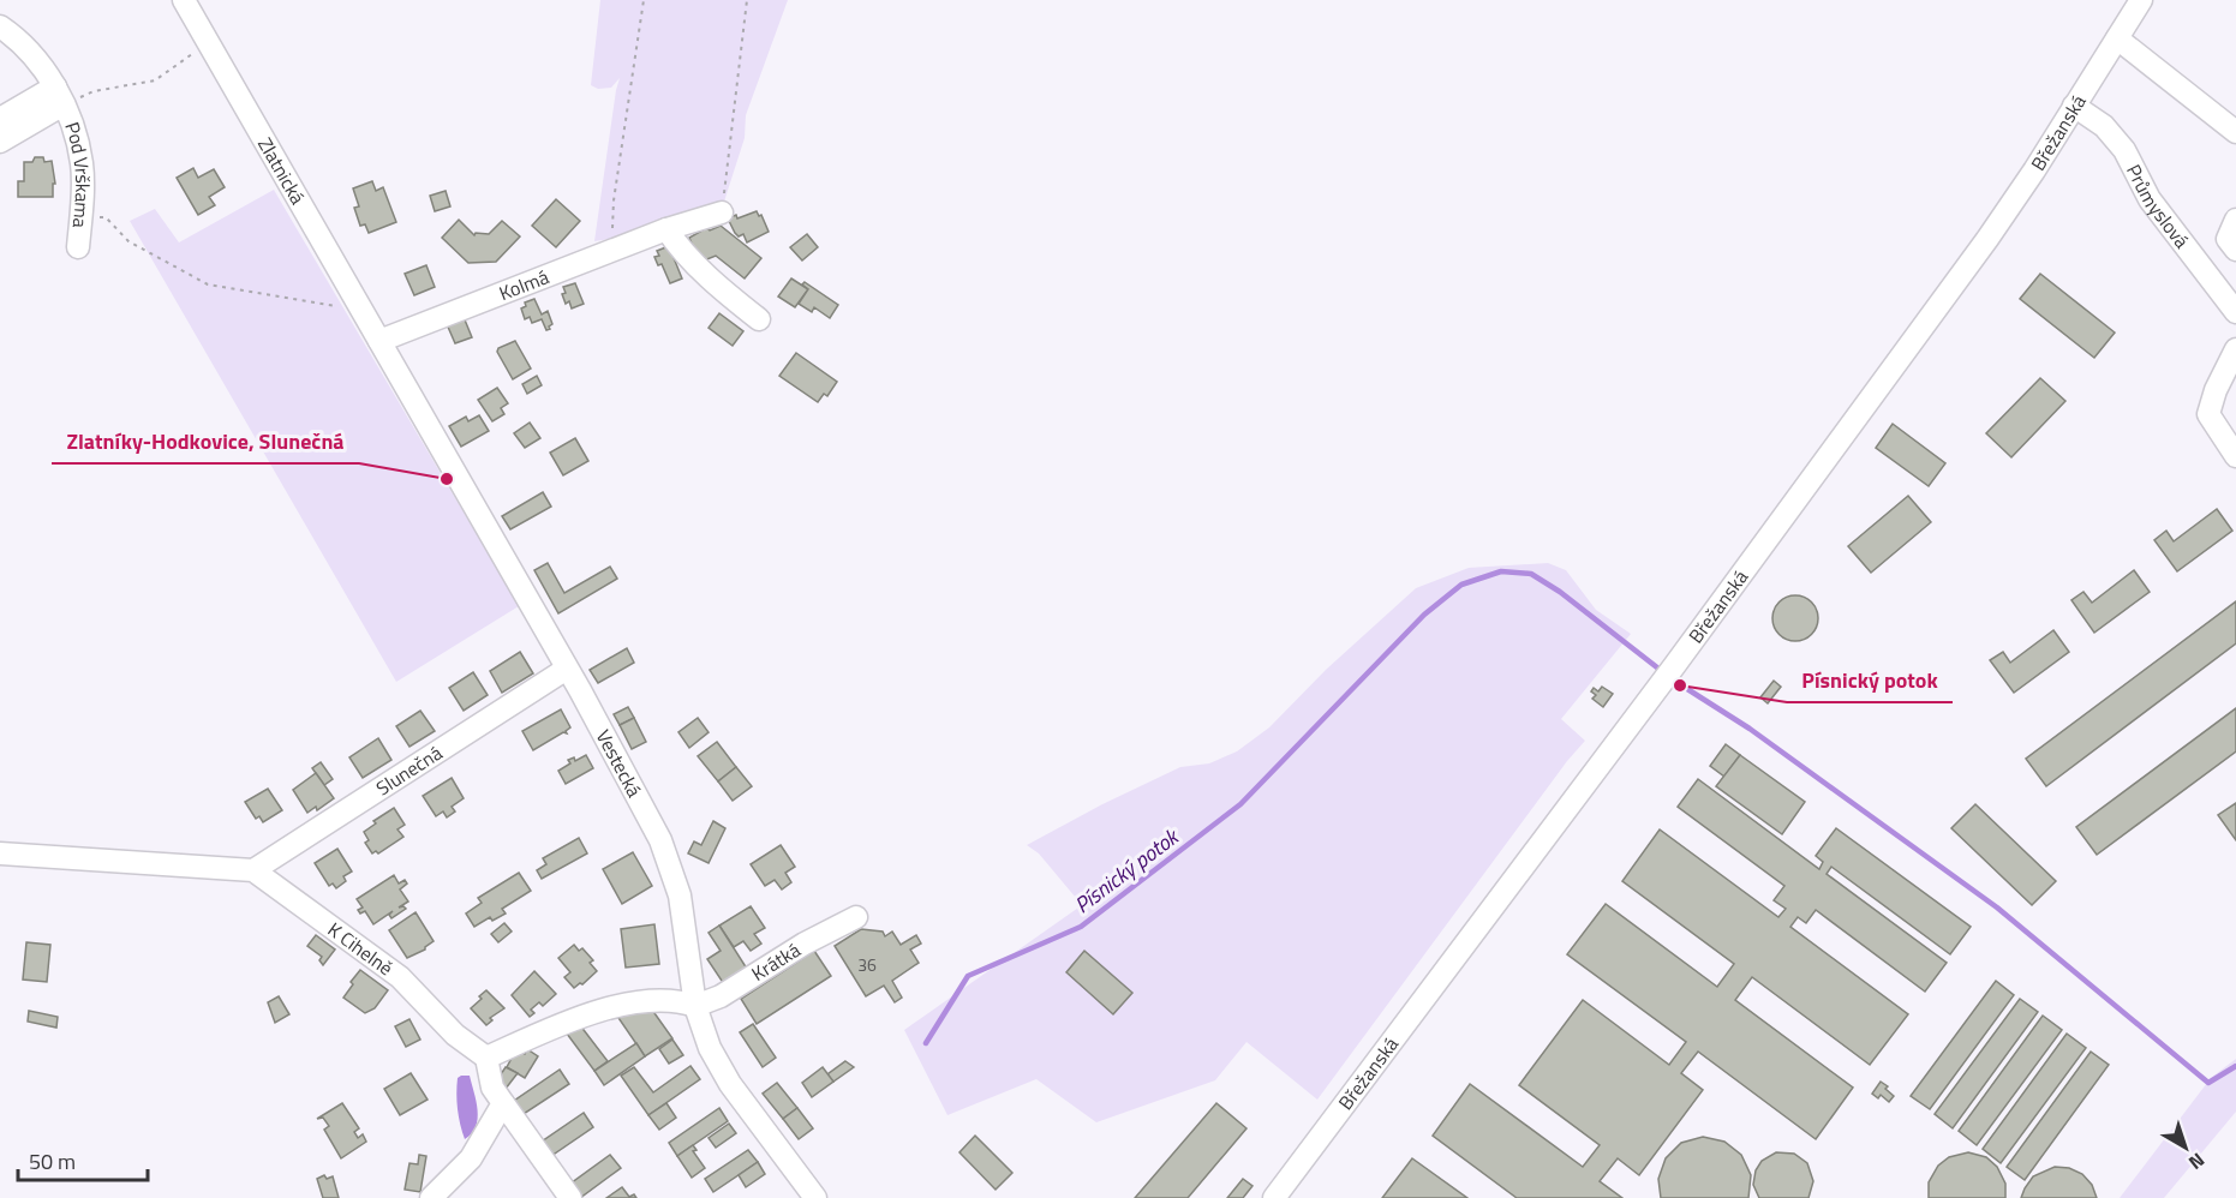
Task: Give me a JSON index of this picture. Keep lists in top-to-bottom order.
{
  "streets": {
    "street": [
      "Břežanská",
      "Zlatnická",
      "Pod Vrškama",
      "Průmyslová",
      "Kolmá",
      "Vestecká",
      "Slunečná",
      "K Cihelně",
      "Krátká"
    ]
  },
  "crossings": [
    ["Břežanská", "Průmyslová"],
    ["Zlatnická", "Kolmá"],
    ["Zlatnická", "Vestecká"],
    ["Kolmá", "Vestecká"],
    ["Vestecká", "Slunečná"],
    ["Vestecká", "Krátká"],
    ["Slunečná", "K Cihelně"]
  ],
  "water": ["Písnický potok"],
  "places": ["Zlatníky-Hodkovice, Slunečná", "Písnický potok"],
  "house_numbers": ["36"],
  "scale_bar": "50 m",
  "north": "bottom right"
}
